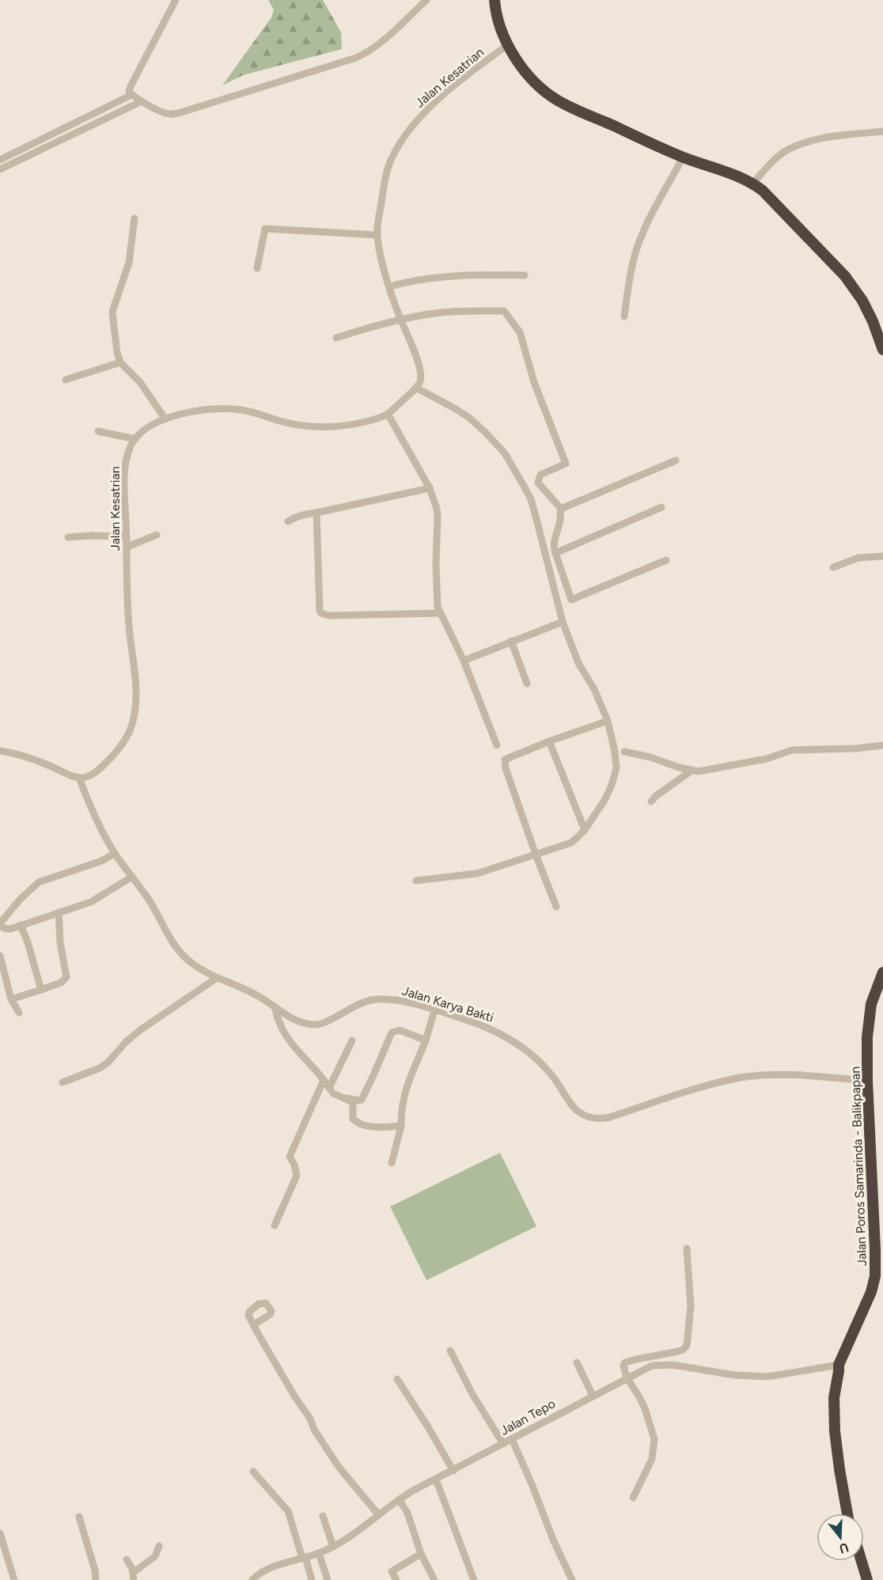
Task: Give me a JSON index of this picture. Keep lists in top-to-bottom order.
{
  "streets": {
    "highway": ["Jalan Poros Samarinda - Balikpapan"],
    "street": ["Jalan Kesatrian", "Jalan Karya Bakti", "Jalan Tepo"]
  },
  "crossings": [
    ["Jalan Kesatrian", "Jalan Karya Bakti"],
    ["Jalan Karya Bakti", "Jalan Poros Samarinda - Balikpapan"],
    ["Jalan Poros Samarinda - Balikpapan", "Jalan Tepo"]
  ],
  "north": "bottom"
}
